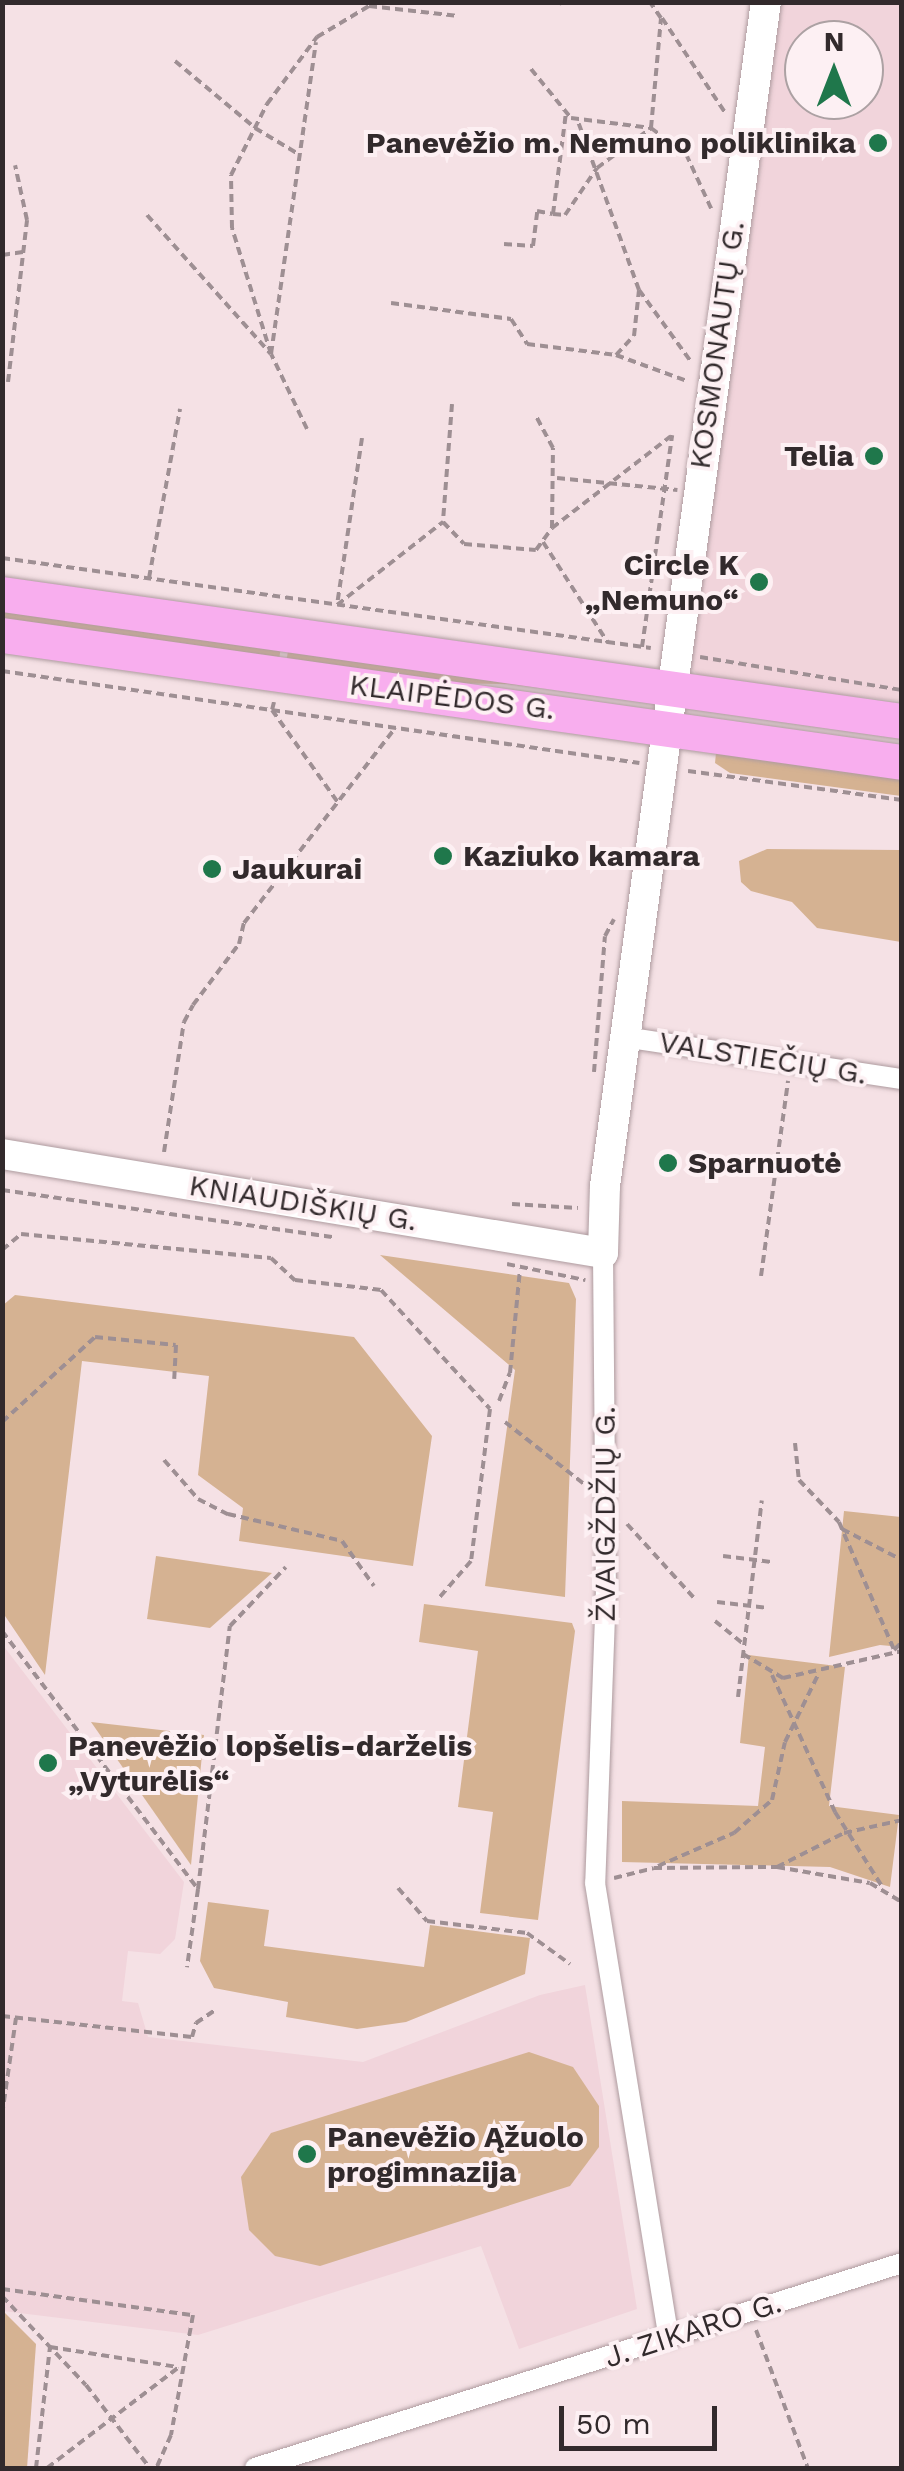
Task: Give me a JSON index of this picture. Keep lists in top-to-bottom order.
{
  "streets": {
    "highway": ["KLAIPĖDOS G."],
    "main road": ["KOSMONAUTŲ G.", "KNIAUDIŠKIŲ G.", "ŽVAIGŽDŽIŲ G."],
    "street": ["VALSTIEČIŲ G.", "J. ZIKARO G."]
  },
  "crossings": [
    ["KOSMONAUTŲ G.", "KLAIPĖDOS G."],
    ["KOSMONAUTŲ G.", "ŽVAIGŽDŽIŲ G."],
    ["KLAIPĖDOS G.", "ŽVAIGŽDŽIŲ G."],
    ["VALSTIEČIŲ G.", "ŽVAIGŽDŽIŲ G."],
    ["KNIAUDIŠKIŲ G.", "ŽVAIGŽDŽIŲ G."],
    ["ŽVAIGŽDŽIŲ G.", "J. ZIKARO G."]
  ],
  "places": [
    "Panevėžio m. Nemuno poliklinika",
    "Telia",
    "Circle K „Nemuno“",
    "Kaziuko kamara",
    "Jaukurai",
    "Sparnuotė",
    "Panevėžio lopšelis-darželis „Vyturėlis“",
    "Panevėžio Ąžuolo progimnazija"
  ],
  "scale_bar": "50 m",
  "north": "top"
}
